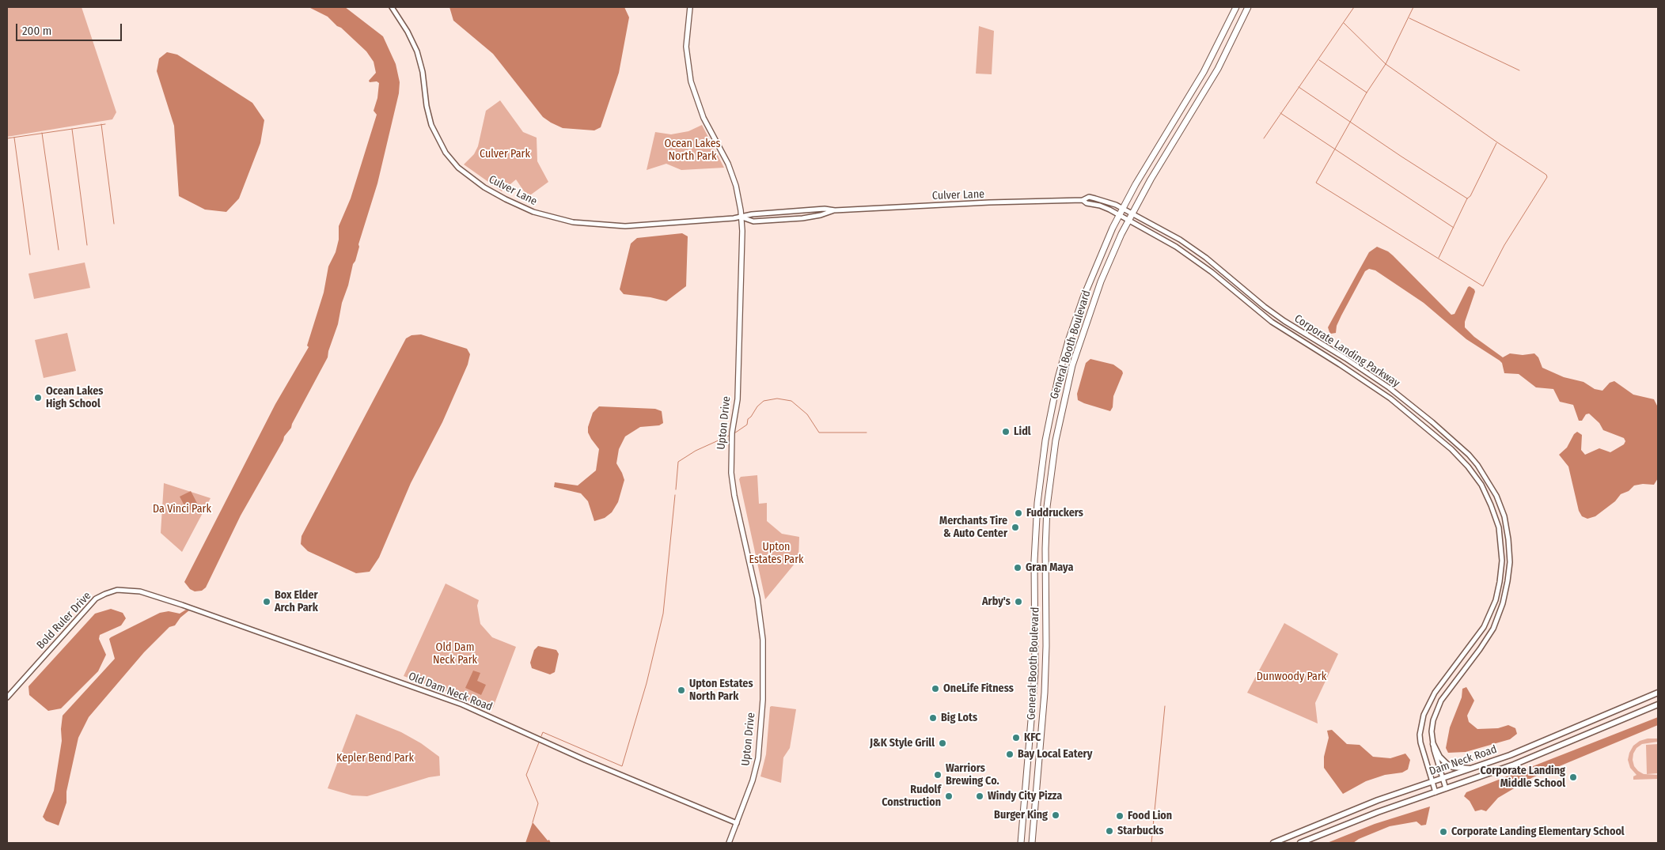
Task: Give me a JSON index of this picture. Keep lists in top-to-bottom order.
{
  "streets": {
    "highway": ["General Booth Boulevard"],
    "main road": ["Upton Drive", "Dam Neck Road"],
    "street": [
      "Culver Lane",
      "Corporate Landing Parkway",
      "Bold Ruler Drive",
      "Old Dam Neck Road"
    ]
  },
  "crossings": [
    ["Culver Lane", "General Booth Boulevard"],
    ["Culver Lane", "Corporate Landing Parkway"],
    ["Culver Lane", "Upton Drive"],
    ["General Booth Boulevard", "Corporate Landing Parkway"],
    ["Corporate Landing Parkway", "Dam Neck Road"],
    ["Upton Drive", "Old Dam Neck Road"],
    ["Bold Ruler Drive", "Old Dam Neck Road"]
  ],
  "parks": [
    "Ocean Lakes North Park",
    "Culver Park",
    "Da Vinci Park",
    "Upton Estates Park",
    "Old Dam Neck Park",
    "Dunwoody Park",
    "Kepler Bend Park"
  ],
  "places": [
    "Ocean Lakes High School",
    "Lidl",
    "Fuddruckers",
    "Merchants Tire & Auto Center",
    "Gran Maya",
    "Box Elder Arch Park",
    "Arby's",
    "OneLife Fitness",
    "Upton Estates North Park",
    "Big Lots",
    "KFC",
    "J&K Style Grill",
    "Bay Local Eatery",
    "Warriors Brewing Co.",
    "Corporate Landing Middle School",
    "Rudolf Construction",
    "Windy City Pizza",
    "Burger King",
    "Food Lion",
    "Starbucks",
    "Corporate Landing Elementary School"
  ],
  "scale_bar": "200 m"
}
